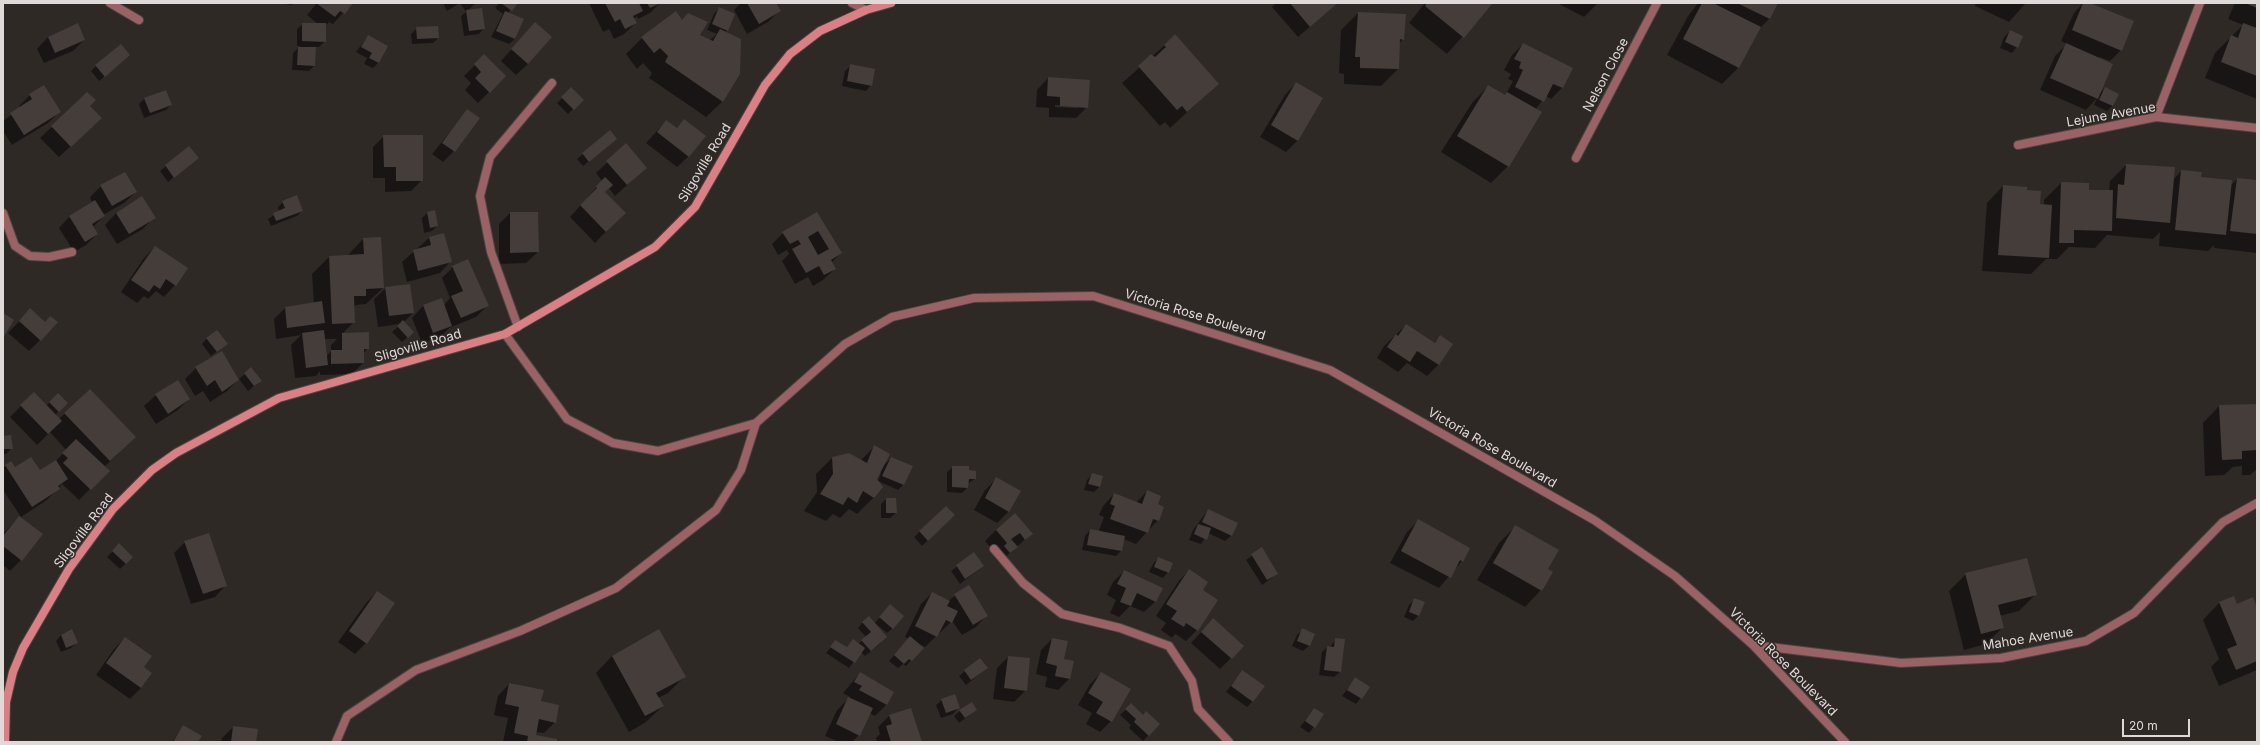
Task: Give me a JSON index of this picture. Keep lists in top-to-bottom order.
{
  "streets": {
    "street": [
      "Nelson Close",
      "Lejune Avenue",
      "Sligoville Road",
      "Victoria Rose Boulevard",
      "Mahoe Avenue"
    ]
  },
  "crossings": [
    ["Sligoville Road", "Victoria Rose Boulevard"],
    ["Victoria Rose Boulevard", "Mahoe Avenue"]
  ],
  "scale_bar": "20 m"
}
